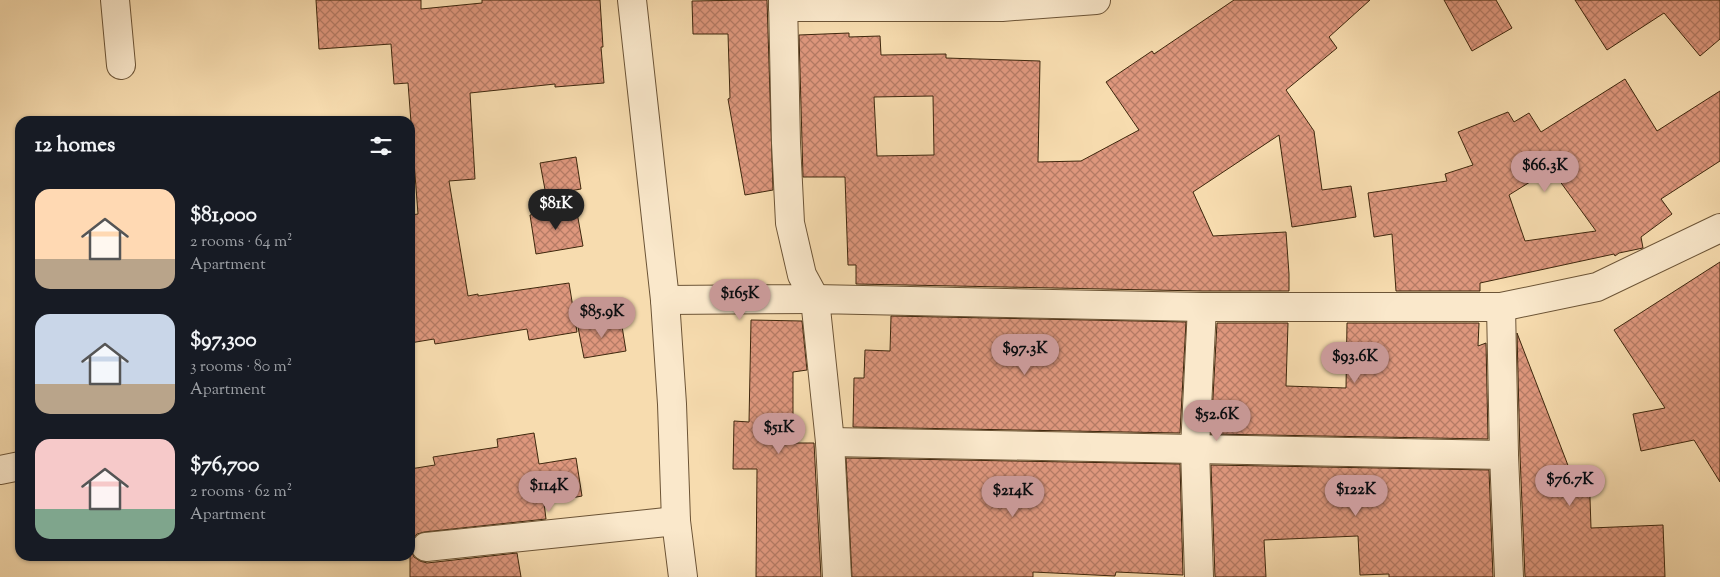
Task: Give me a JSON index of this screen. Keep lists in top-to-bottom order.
{
  "page": {
    "heading": "12 homes",
    "price": [
      "$66.3K",
      "$81K",
      "$165K",
      "$85.9K",
      "$97.3K",
      "$93.6K",
      "$52.6K",
      "$51K",
      "$76.7K",
      "$114K",
      "$122K",
      "$214K"
    ],
    "list": [
      {
        "name": "$81,000",
        "note": "2 rooms · 64 m² · Apartment"
      },
      {
        "name": "$97,300",
        "note": "3 rooms · 80 m² · Apartment"
      },
      {
        "name": "$76,700",
        "note": "2 rooms · 62 m² · Apartment"
      }
    ]
  }
}
